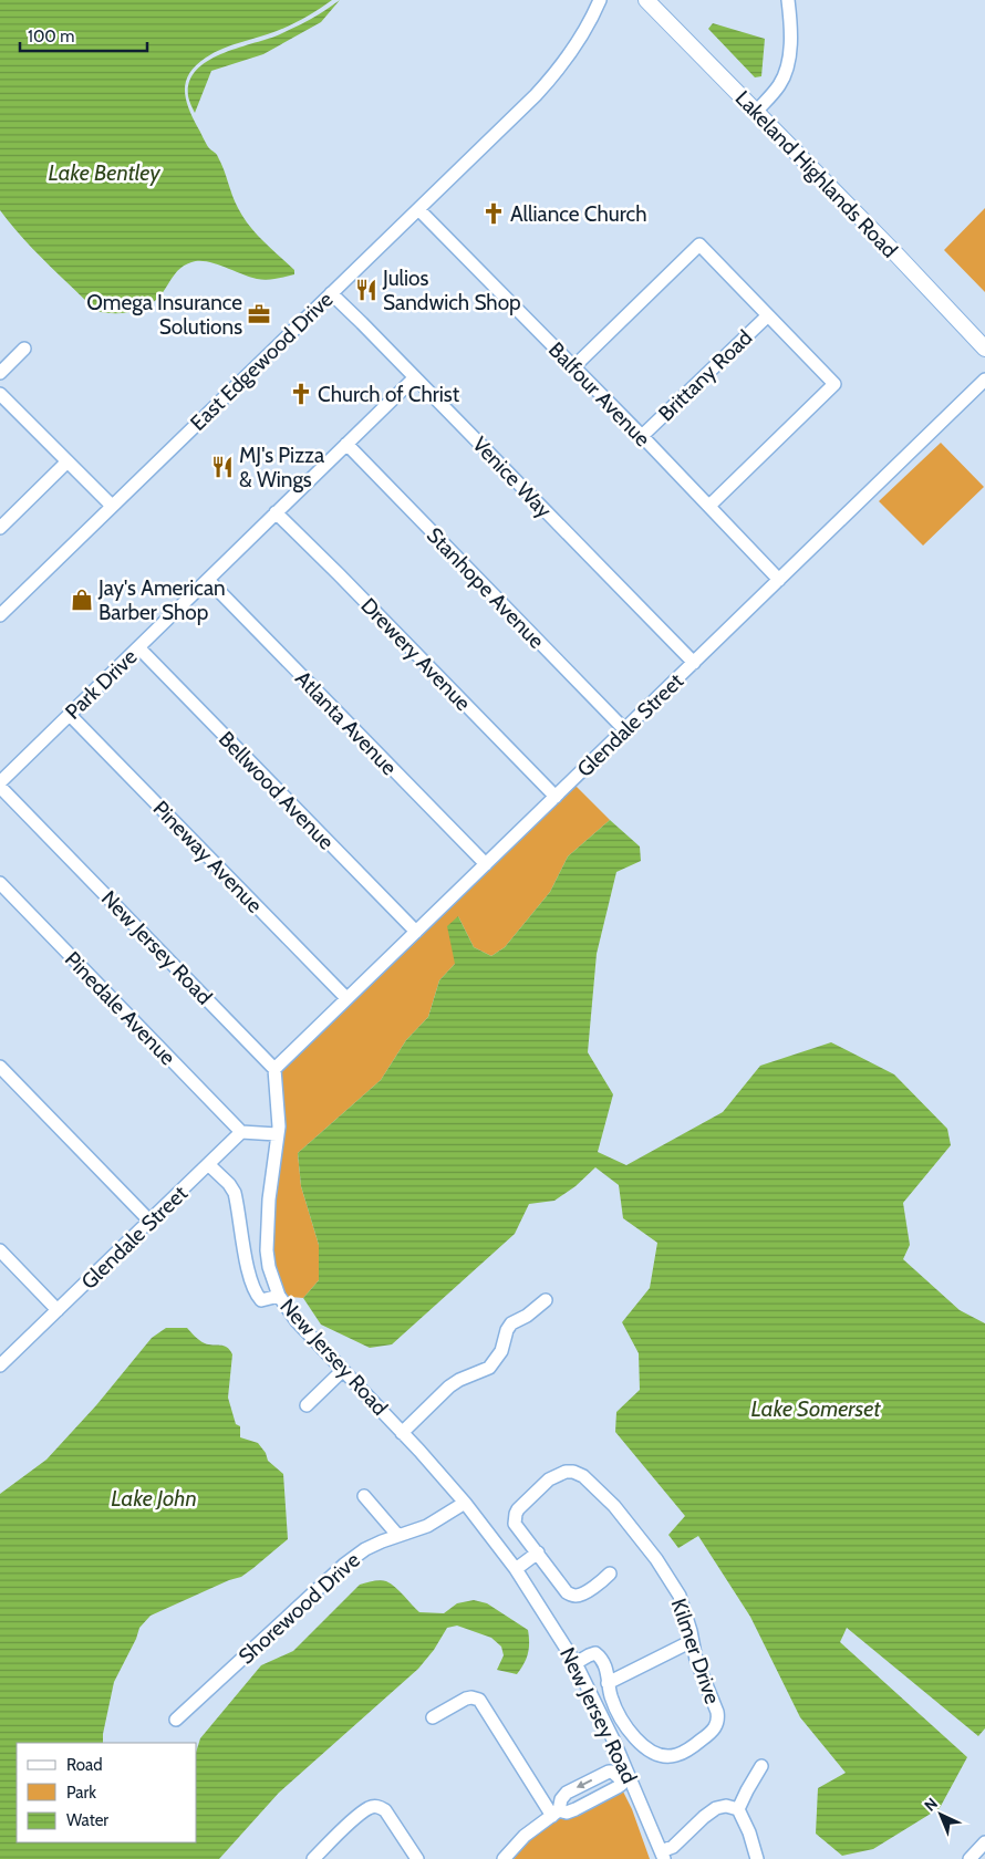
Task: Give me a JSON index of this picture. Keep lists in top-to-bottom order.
{
  "streets": {
    "main road": ["Lakeland Highlands Road"],
    "street": [
      "East Edgewood Drive",
      "Brittany Road",
      "Balfour Avenue",
      "Venice Way",
      "Stanhope Avenue",
      "Drewery Avenue",
      "Park Drive",
      "Atlanta Avenue",
      "Glendale Street",
      "Bellwood Avenue",
      "Pineway Avenue",
      "New Jersey Road",
      "Pinedale Avenue",
      "Shorewood Drive",
      "Kilmer Drive"
    ]
  },
  "crossings": [
    ["East Edgewood Drive", "Balfour Avenue"],
    ["East Edgewood Drive", "Venice Way"],
    ["Brittany Road", "Balfour Avenue"],
    ["Balfour Avenue", "Glendale Street"],
    ["Venice Way", "Park Drive"],
    ["Venice Way", "Glendale Street"],
    ["Stanhope Avenue", "Park Drive"],
    ["Stanhope Avenue", "Glendale Street"],
    ["Drewery Avenue", "Park Drive"],
    ["Drewery Avenue", "Glendale Street"],
    ["Park Drive", "Atlanta Avenue"],
    ["Park Drive", "Bellwood Avenue"],
    ["Park Drive", "Pineway Avenue"],
    ["Park Drive", "New Jersey Road"],
    ["Atlanta Avenue", "Glendale Street"],
    ["Glendale Street", "Bellwood Avenue"],
    ["Glendale Street", "Pineway Avenue"],
    ["Glendale Street", "New Jersey Road"],
    ["Glendale Street", "Pinedale Avenue"],
    ["New Jersey Road", "Shorewood Drive"],
    ["New Jersey Road", "Kilmer Drive"]
  ],
  "water": ["Lake Bentley", "Lake Somerset", "Lake John"],
  "places": {
    "church": ["Alliance Church", "Church of Christ"],
    "restaurant": ["Julios Sandwich Shop", "MJ's Pizza & Wings"],
    "office": ["Omega Insurance Solutions"],
    "shop": ["Jay's American Barber Shop"]
  },
  "legend": ["Road", "Park", "Water"],
  "scale_bar": "100 m",
  "north": "top left"
}
